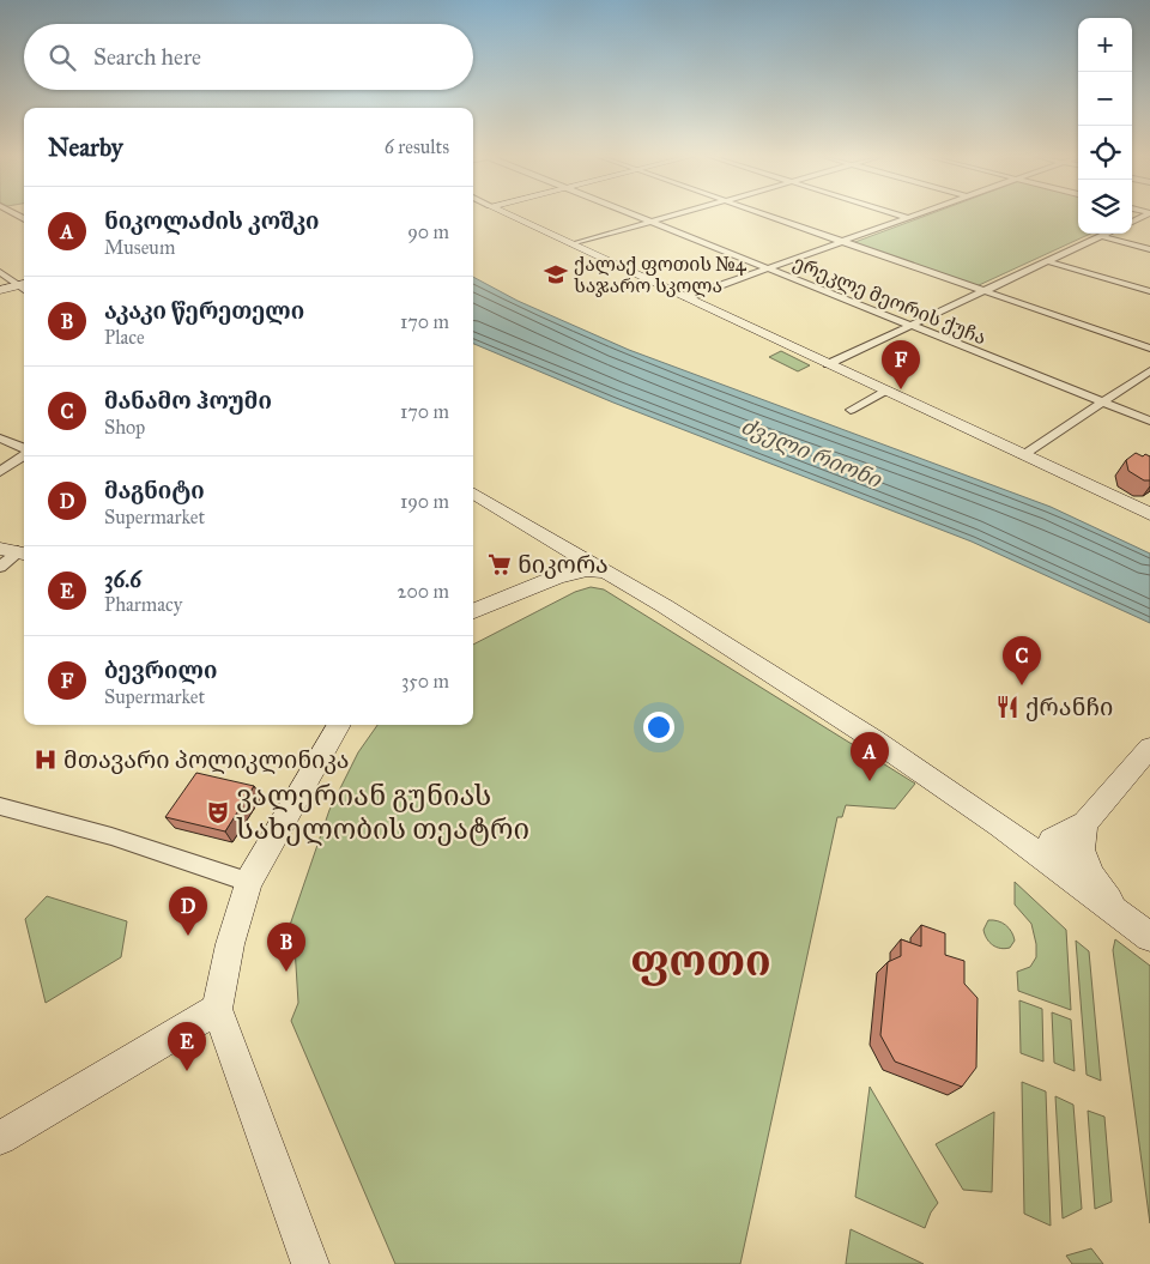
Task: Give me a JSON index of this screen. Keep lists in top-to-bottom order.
{
  "streets": {
    "street": ["ერეკლე მეორის ქუჩა"]
  },
  "districts": ["ფოთი"],
  "water": ["ძველი რიონი"],
  "places": {
    "school or university": ["ქალაქ ფოთის №4 საჯარო სკოლა"],
    "supermarket": ["ნიკორა"],
    "restaurant": ["ქრანჩი"],
    "hospital": ["მთავარი პოლიკლინიკა"],
    "theatre": ["ვალერიან გუნიას სახელობის თეატრი"]
  },
  "page": {
    "map_buttons": ["+", "−"],
    "search": "Search here",
    "heading": ["Nearby", "6 results"],
    "list": [
      {
        "mark": "A",
        "name": "ნიკოლაძის კოშკი",
        "note": "Museum",
        "value": "90 m"
      },
      {
        "mark": "B",
        "name": "აკაკი წერეთელი",
        "note": "Place",
        "value": "170 m"
      },
      {
        "mark": "C",
        "name": "მანამო ჰოუმი",
        "note": "Shop",
        "value": "170 m"
      },
      {
        "mark": "D",
        "name": "მაგნიტი",
        "note": "Supermarket",
        "value": "190 m"
      },
      {
        "mark": "E",
        "name": "36.6",
        "note": "Pharmacy",
        "value": "200 m"
      },
      {
        "mark": "F",
        "name": "ბევრილი",
        "note": "Supermarket",
        "value": "350 m"
      }
    ],
    "pins": [
      "F",
      "C",
      "A",
      "D",
      "B",
      "E"
    ]
  }
}
